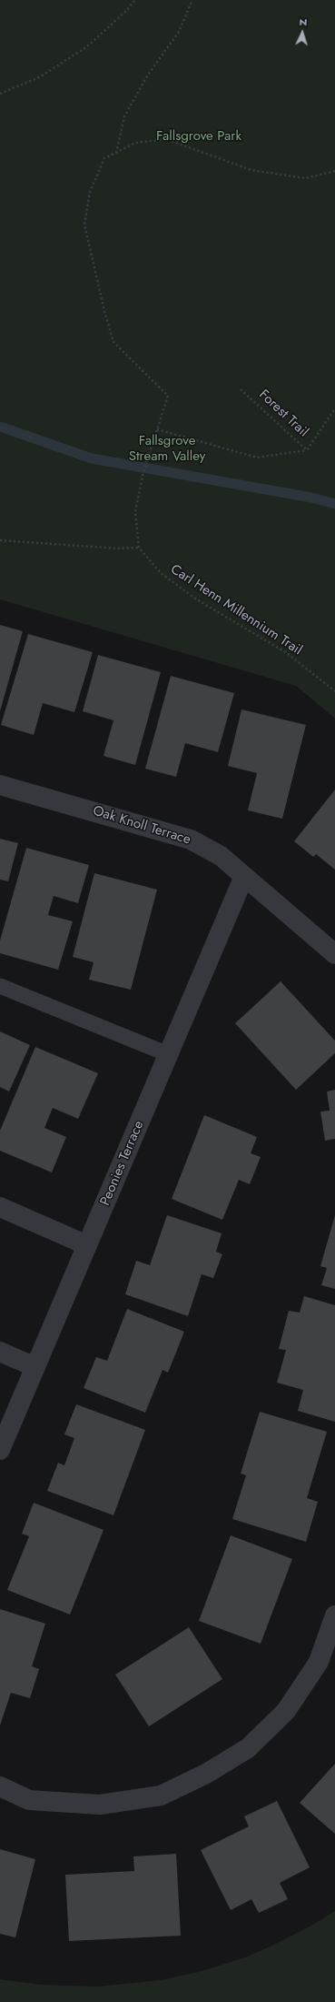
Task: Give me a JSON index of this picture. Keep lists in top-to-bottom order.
{
  "streets": {
    "street": ["Oak Knoll Terrace", "Peonies Terrace"],
    "path": ["Forest Trail", "Carl Henn Millennium Trail"]
  },
  "crossings": [
    ["Oak Knoll Terrace", "Peonies Terrace"]
  ],
  "parks": ["Fallsgrove Park", "Fallsgrove Stream Valley"],
  "north": "top"
}
